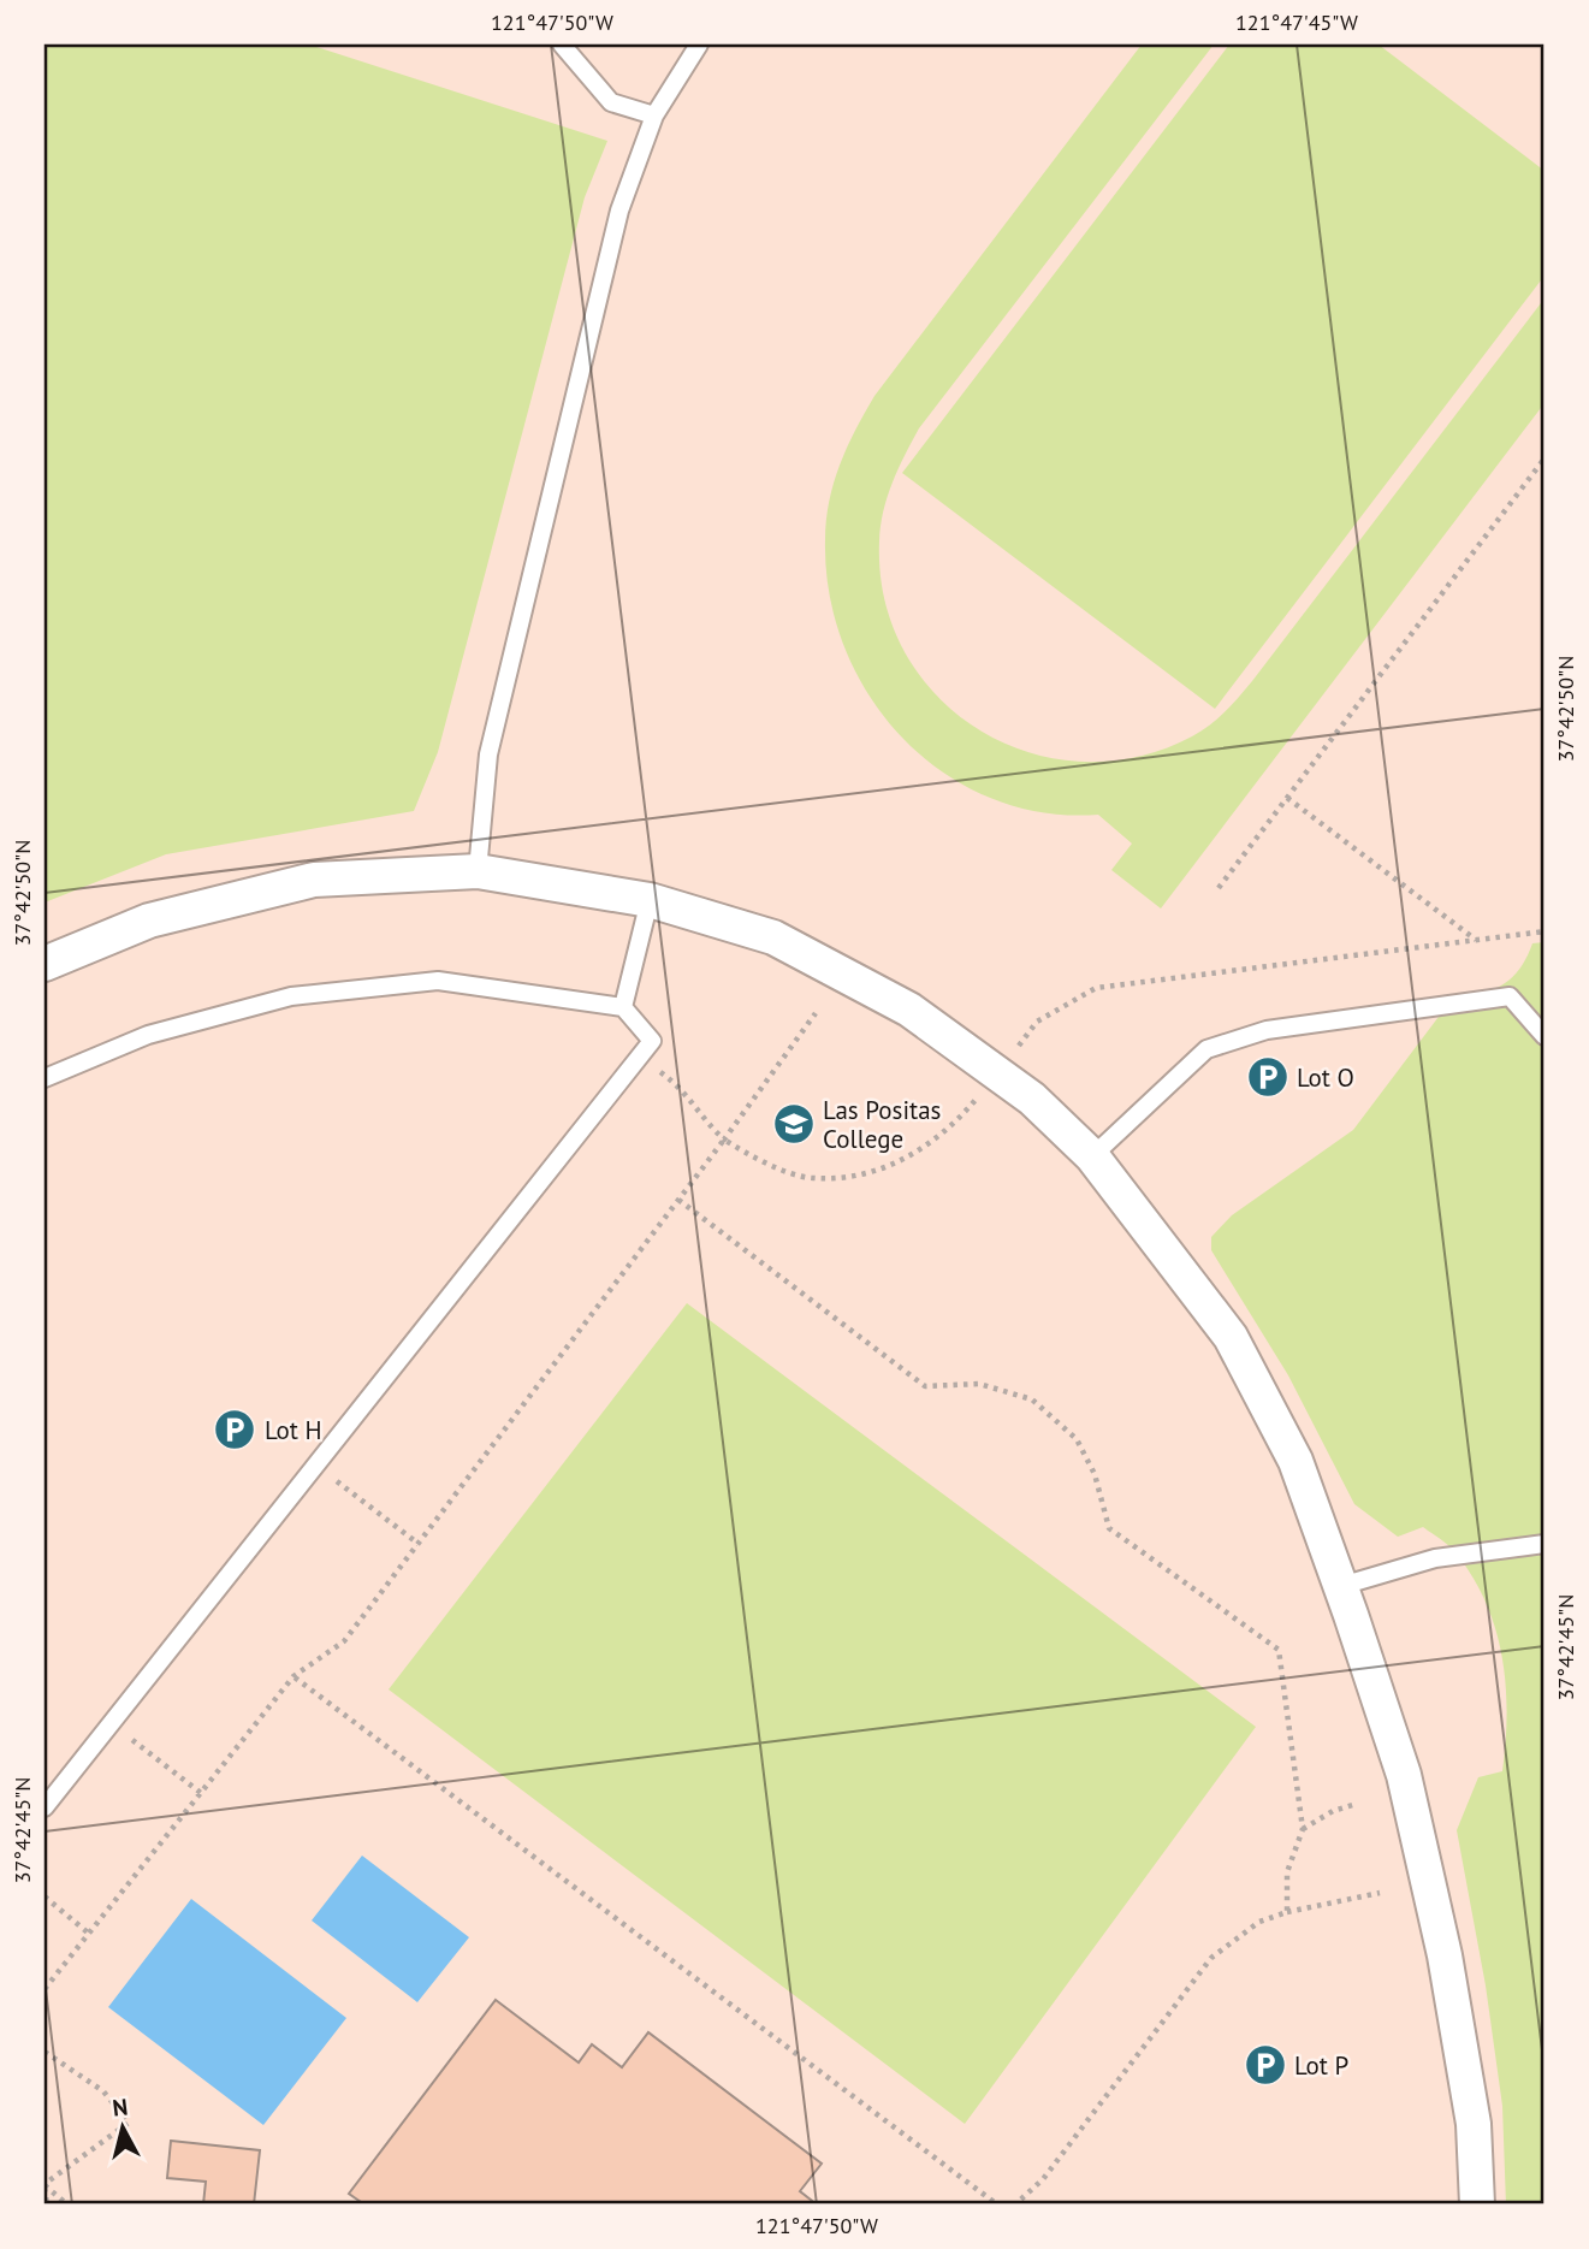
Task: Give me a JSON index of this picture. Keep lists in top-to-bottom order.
{
  "places": {
    "parking": ["Lot O", "Lot H", "Lot P"],
    "school or university": ["Las Positas College"]
  },
  "north": "top",
  "coordinates": [
    "121°47'50\"W",
    "121°47'45\"W",
    "37°42'50\"N",
    "37°42'45\"N"
  ]
}
